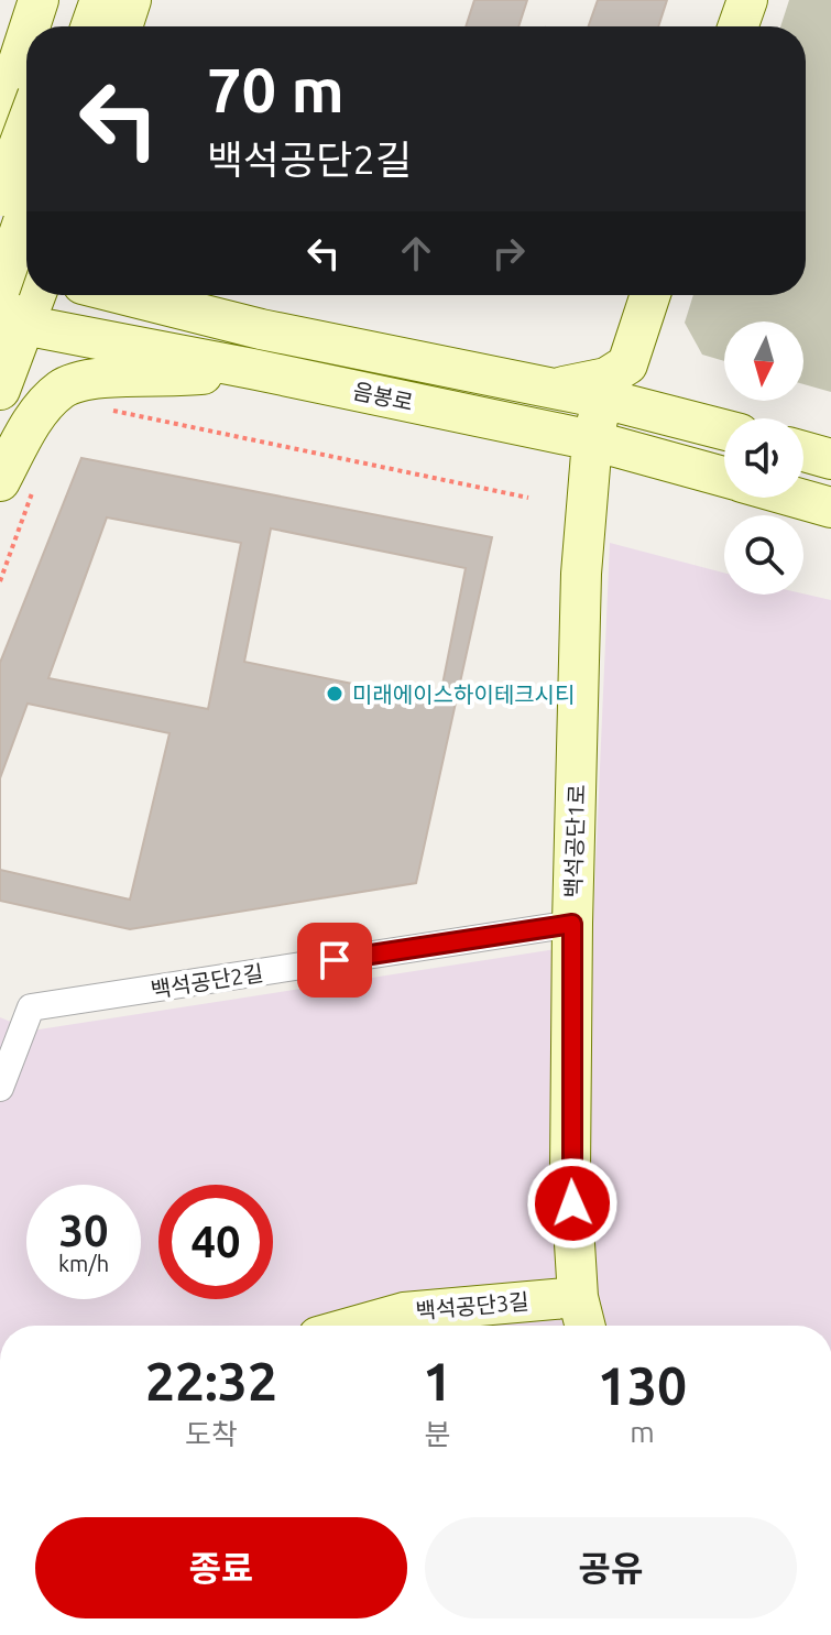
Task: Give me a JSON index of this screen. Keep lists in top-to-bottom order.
{
  "streets": {
    "main road": ["음봉로", "백석공단1로", "백석공단3길"],
    "street": ["백석공단2길"]
  },
  "crossings": [
    ["음봉로", "백석공단1로"],
    ["백석공단1로", "백석공단2길"],
    ["백석공단1로", "백석공단3길"]
  ],
  "places": ["미래에이스하이테크시티"],
  "north": "bottom",
  "page": {
    "turn": ["70 m", "백석공단2길"],
    "speed": "30 km/h",
    "limit": "40",
    "eta": [
      "22:32",
      "도착",
      "1",
      "분",
      "130",
      "m"
    ],
    "buttons": ["종료", "공유"]
  }
}
